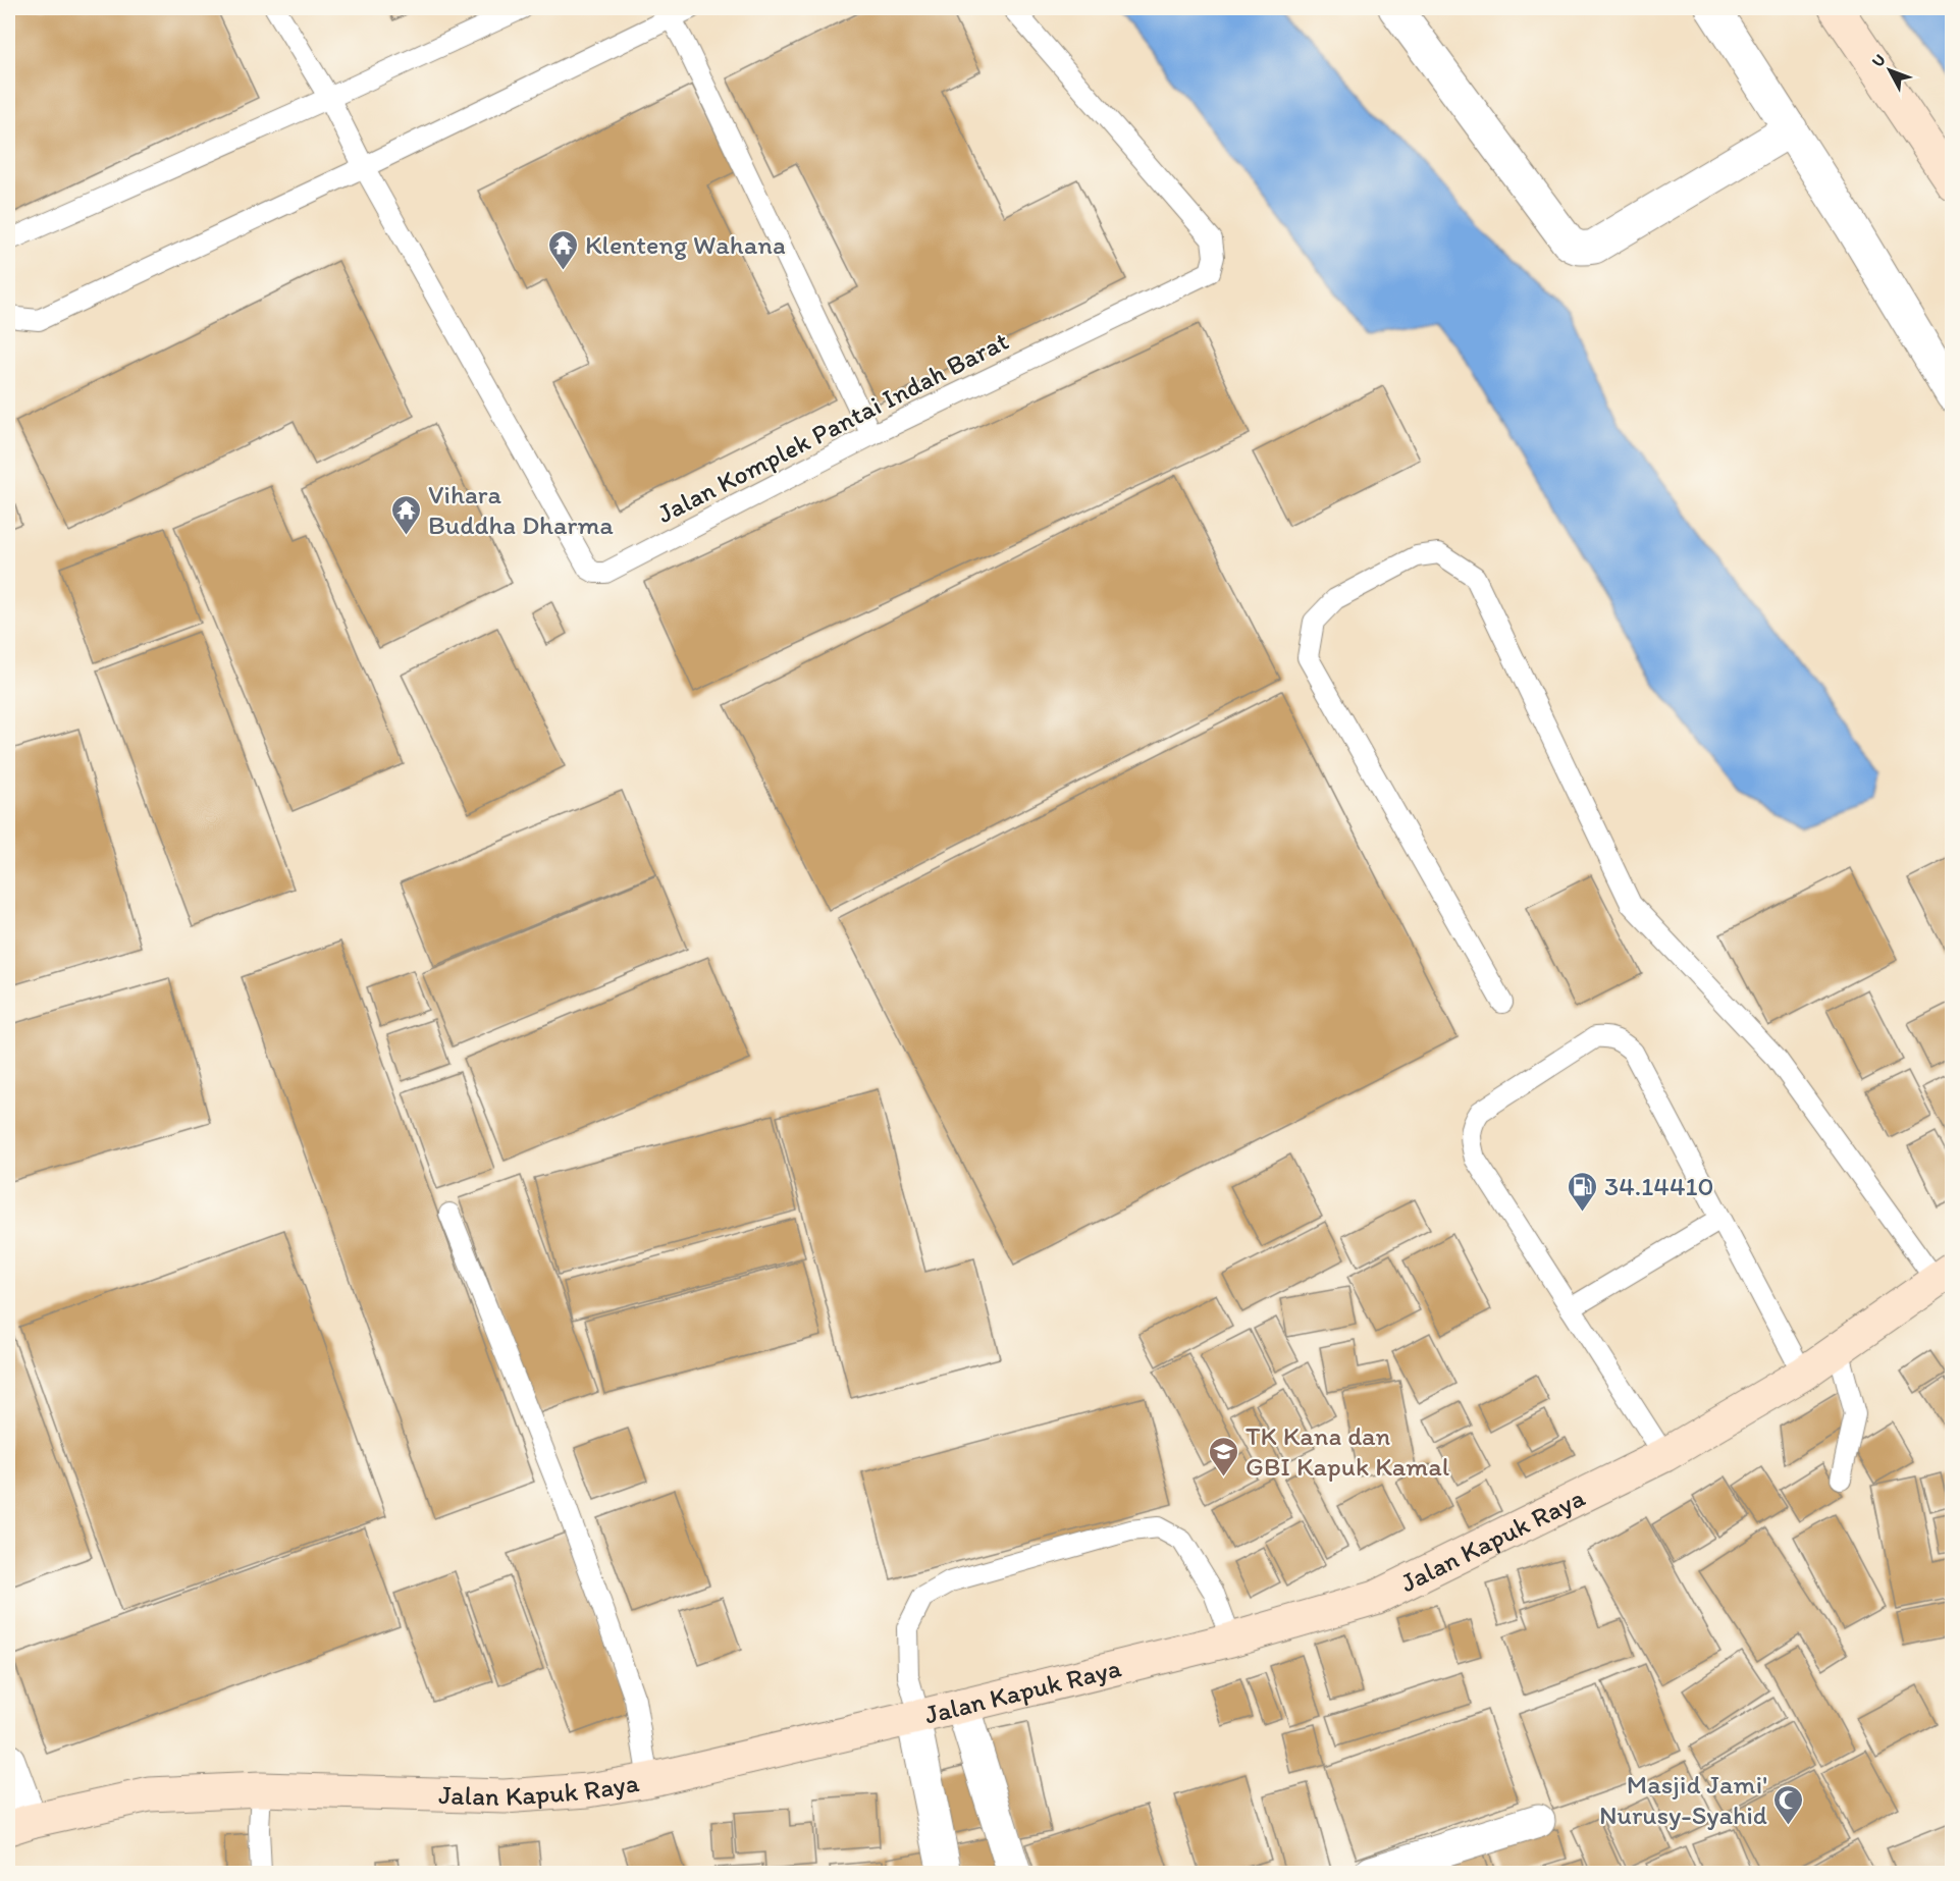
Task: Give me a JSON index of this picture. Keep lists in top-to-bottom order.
{
  "streets": {
    "main road": ["Jalan Kapuk Raya"],
    "lane": ["Jalan Komplek Pantai Indah Barat"]
  },
  "places": {
    "temple": ["Klenteng Wahana", "Vihara Buddha Dharma"],
    "fuel station": ["34.14410"],
    "school or university": ["TK Kana dan GBI Kapuk Kamal"],
    "mosque": ["Masjid Jami' Nurusy-Syahid"]
  },
  "north": "top left"
}
